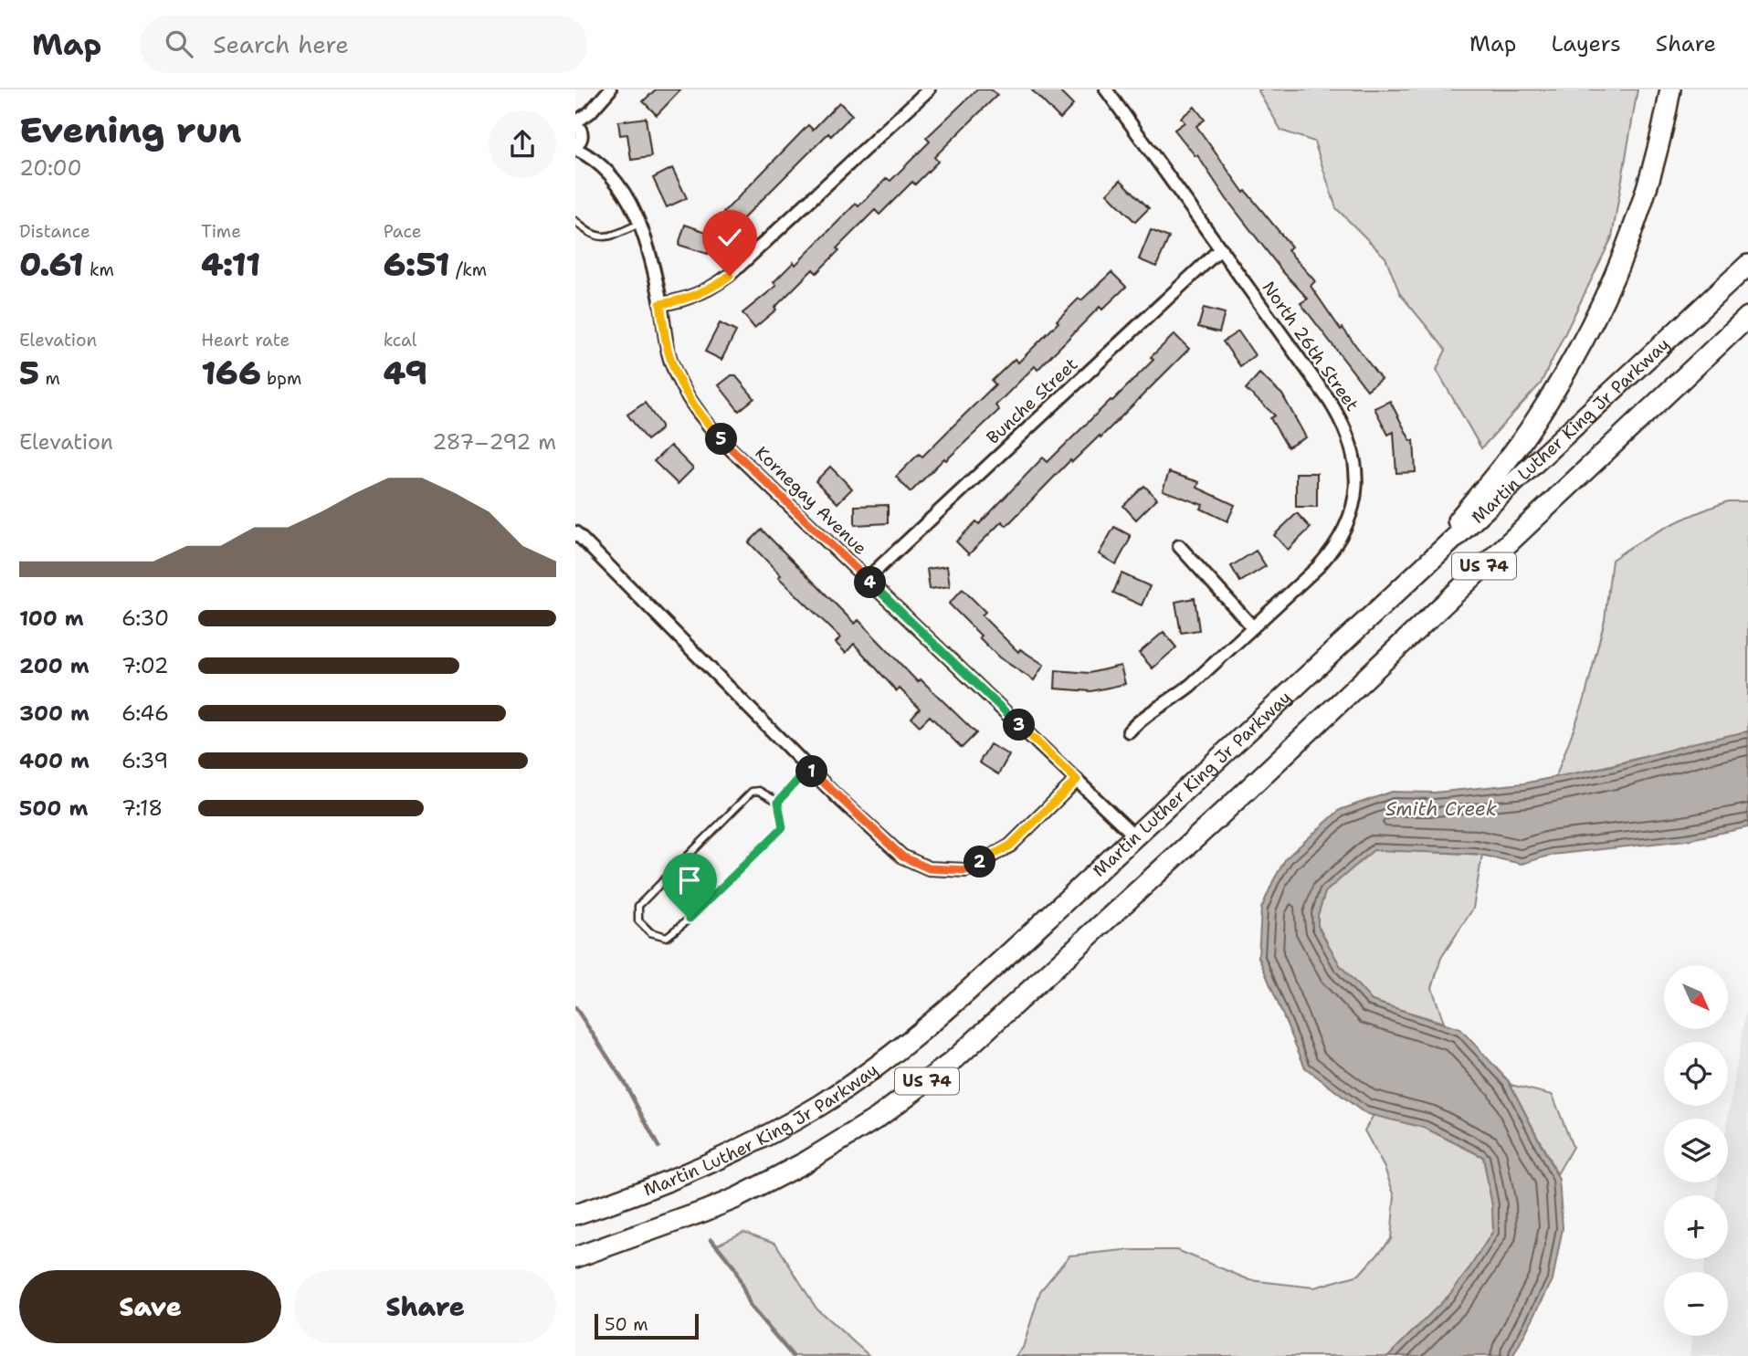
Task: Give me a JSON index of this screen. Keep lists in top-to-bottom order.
{
  "streets": {
    "highway": ["Martin Luther King Jr Parkway", "US 74"],
    "street": ["North 26th Street", "Bunche Street", "Kornegay Avenue"]
  },
  "crossings": [
    ["North 26th Street", "Bunche Street"],
    ["Bunche Street", "Kornegay Avenue"],
    ["Martin Luther King Jr Parkway", "Kornegay Avenue"]
  ],
  "water": ["Smith Creek"],
  "scale_bar": "50 m",
  "north": "bottom right",
  "page": {
    "header": "Map",
    "search": "Search here",
    "nav": ["Map", "Layers", "Share"],
    "heading": ["Evening run", "20:00"],
    "stats": [
      ["Distance", "0.61 km"],
      ["Time", "4:11"],
      ["Pace", "6:51 /km"],
      ["Elevation", "5 m"],
      ["Heart rate", "166 bpm"],
      ["kcal", "49"]
    ],
    "chart": ["Elevation", "287–292 m"],
    "pins": [
      "5",
      "4",
      "3",
      "1",
      "2"
    ],
    "list": [
      {
        "name": "100 m",
        "note": "6:30"
      },
      {
        "name": "200 m",
        "note": "7:02"
      },
      {
        "name": "300 m",
        "note": "6:46"
      },
      {
        "name": "400 m",
        "note": "6:39"
      },
      {
        "name": "500 m",
        "note": "7:18"
      }
    ],
    "map_buttons": ["+", "−"],
    "buttons": ["Save", "Share"],
    "scale": "50 m"
  }
}
